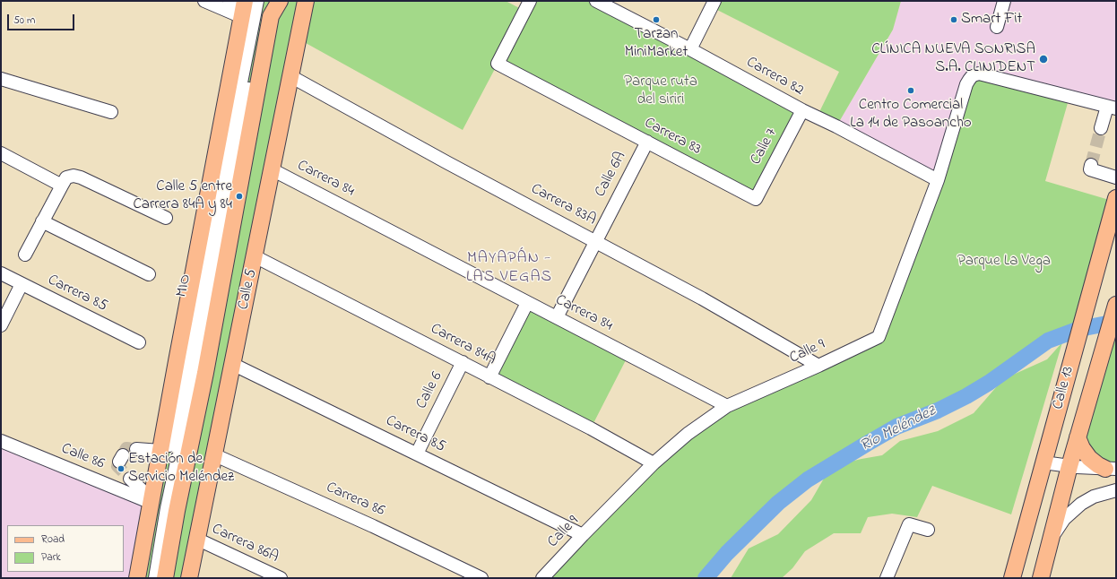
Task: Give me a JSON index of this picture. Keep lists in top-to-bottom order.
{
  "streets": {
    "main road": ["Calle 5", "Calle 13"],
    "street": [
      "Carrera 82",
      "Carrera 83",
      "Calle 7",
      "Calle 6A",
      "Carrera 84",
      "Carrera 83A",
      "MIO",
      "Carrera 85",
      "Carrera 84A",
      "Calle 9",
      "Calle 6",
      "Calle 86",
      "Carrera 86",
      "Carrera 86A"
    ]
  },
  "crossings": [
    ["Carrera 82", "Calle 7"],
    ["Carrera 82", "Calle 9"],
    ["Carrera 83", "Calle 7"],
    ["Carrera 83", "Calle 6A"],
    ["Calle 6A", "Carrera 84"],
    ["Calle 6A", "Carrera 83A"],
    ["Carrera 84", "Calle 5"],
    ["Carrera 84", "Calle 9"],
    ["Carrera 83A", "Calle 5"],
    ["Carrera 83A", "Calle 9"],
    ["Calle 5", "Carrera 85"],
    ["Calle 5", "Carrera 84A"],
    ["Calle 5", "Carrera 86"],
    ["Calle 5", "Carrera 86A"],
    ["Carrera 85", "Calle 9"],
    ["Carrera 85", "Calle 6"],
    ["Carrera 84A", "Calle 9"],
    ["Carrera 84A", "Calle 6"]
  ],
  "districts": ["MAYAPÁN - LAS VEGAS"],
  "water": ["Río Meléndez"],
  "parks": ["Parque ruta del siriri", "Parque La Vega"],
  "places": [
    "Tarzan MiniMarket",
    "Smart Fit",
    "CLÍNICA NUEVA SONRISA S.A. CLINIDENT",
    "Centro Comercial La 14 de Pasoancho",
    "Calle 5 entre Carrera 84A y 84",
    "Estación de Servicio Meléndez"
  ],
  "legend": ["Road", "Park"],
  "scale_bar": "50 m"
}
